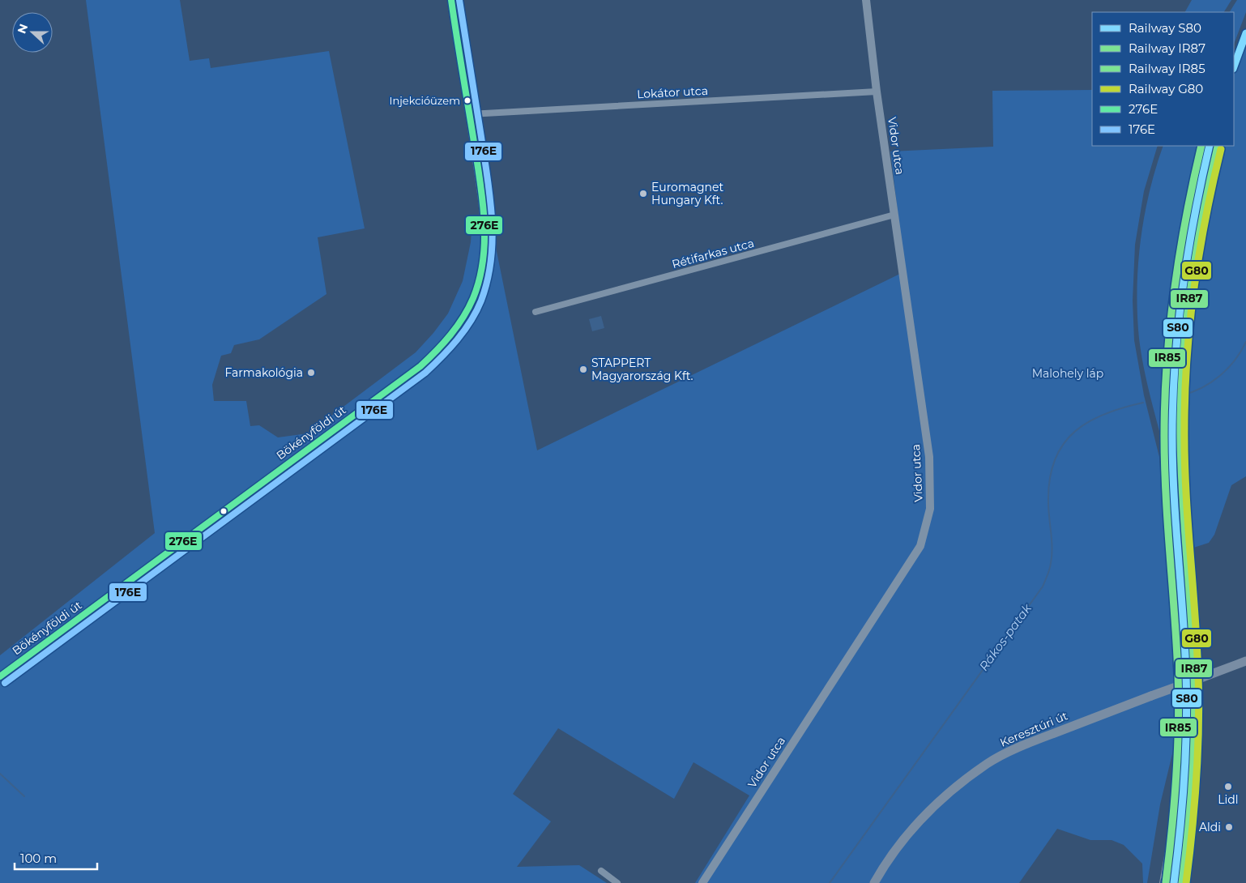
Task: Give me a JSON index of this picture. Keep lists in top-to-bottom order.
{
  "streets": {
    "main road": ["Keresztúri út"],
    "street": [
      "Lokátor utca",
      "Vidor utca",
      "Rétifarkas utca",
      "Bökényföldi út"
    ]
  },
  "crossings": [
    ["Lokátor utca", "Vidor utca"],
    ["Lokátor utca", "Bökényföldi út"],
    ["Vidor utca", "Rétifarkas utca"]
  ],
  "water": ["Rákos-patak"],
  "parks": ["Malohely láp"],
  "places": [
    "Injekcióüzem",
    "Euromagnet Hungary Kft.",
    "STAPPERT Magyarország Kft.",
    "Farmakológia",
    "Lidl",
    "Aldi"
  ],
  "lines": [
    "transit line 276E",
    "transit line 176E",
    "rail line S80",
    "rail line IR85",
    "rail line IR87",
    "rail line G80"
  ],
  "legend": [
    "Railway S80",
    "Railway IR87",
    "Railway IR85",
    "Railway G80",
    "276E",
    "176E"
  ],
  "scale_bar": "100 m",
  "north": "left"
}
